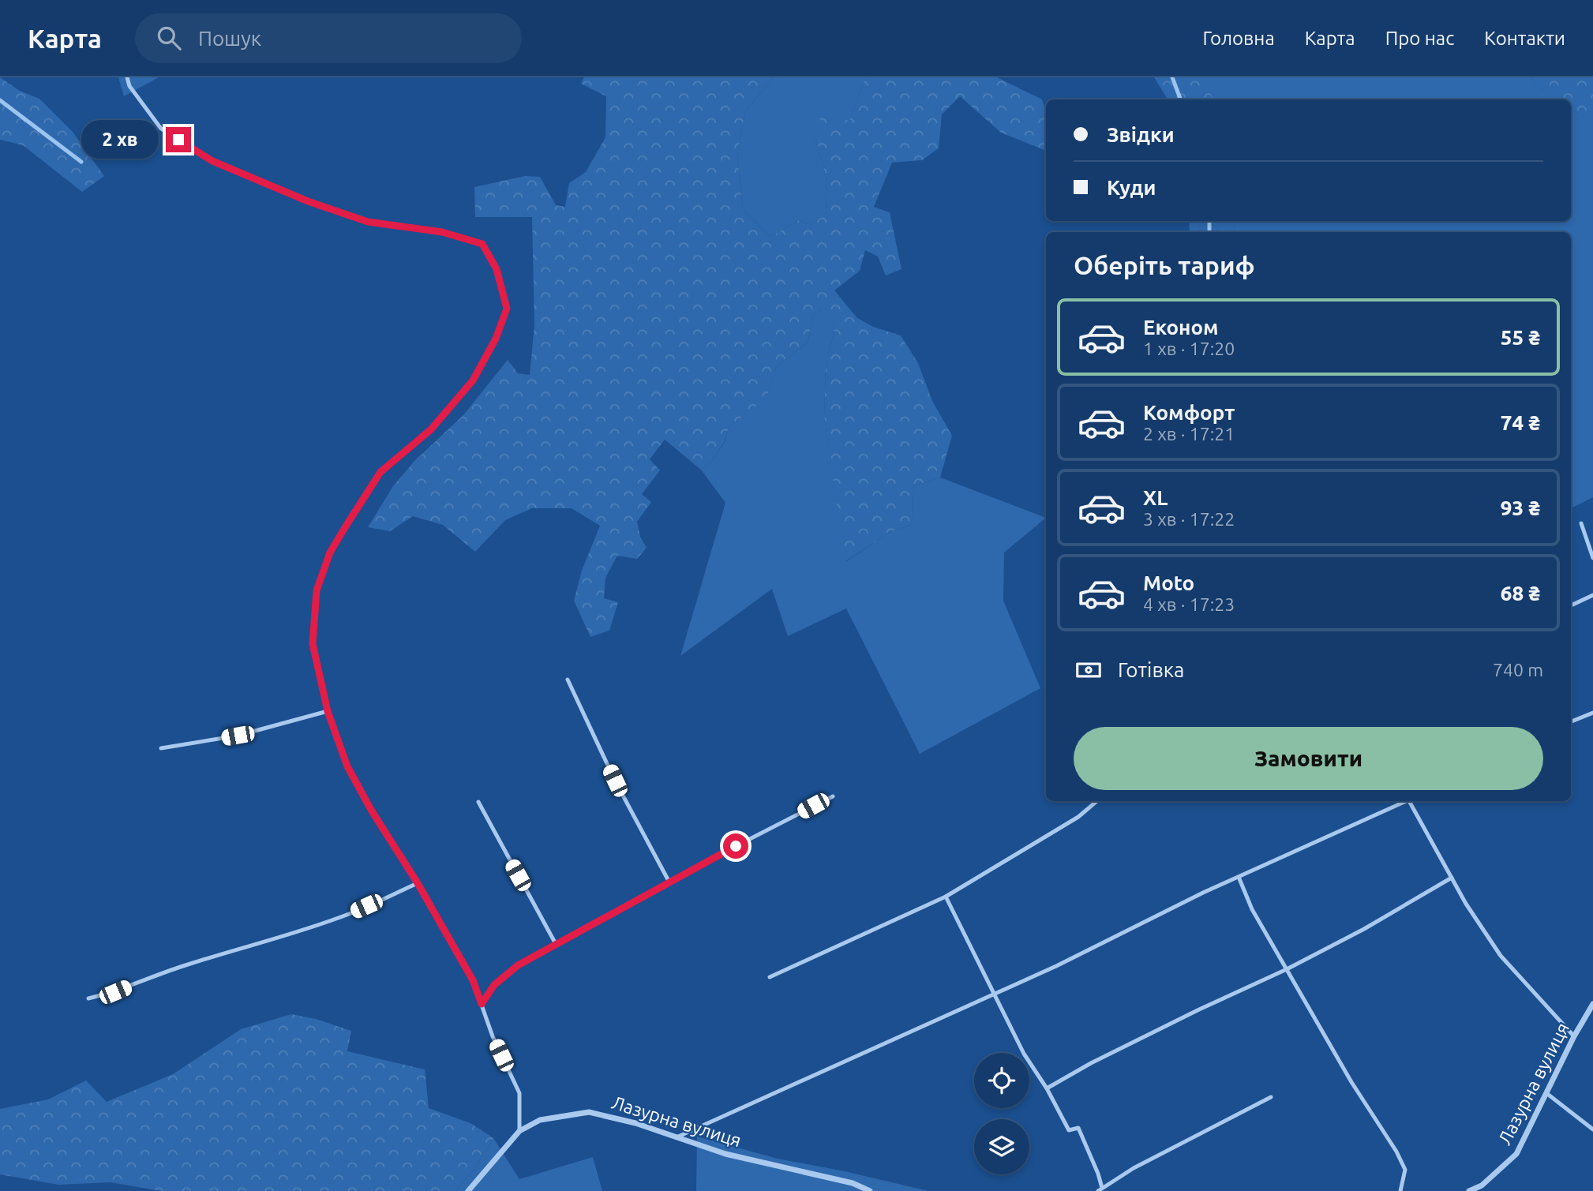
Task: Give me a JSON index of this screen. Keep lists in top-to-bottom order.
{
  "streets": {
    "street": ["Лазурна вулиця"]
  },
  "page": {
    "header": "Карта",
    "search": "Пошук",
    "nav": [
      "Головна",
      "Карта",
      "Про нас",
      "Контакти"
    ],
    "banner": ["Звідки", "Куди"],
    "bubble": "2 хв",
    "heading": "Оберіть тариф",
    "list": [
      {
        "name": "Економ",
        "note": "1 хв · 17:20",
        "value": "55 ₴"
      },
      {
        "name": "Комфорт",
        "note": "2 хв · 17:21",
        "value": "74 ₴"
      },
      {
        "name": "XL",
        "note": "3 хв · 17:22",
        "value": "93 ₴"
      },
      {
        "name": "Moto",
        "note": "4 хв · 17:23",
        "value": "68 ₴"
      }
    ],
    "pay": ["Готівка", "740 m"],
    "buttons": "Замовити"
  }
}
